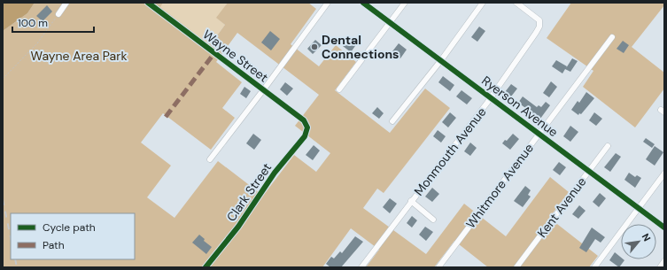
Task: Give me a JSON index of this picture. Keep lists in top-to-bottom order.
{
  "streets": {
    "street": [
      "Wayne Street",
      "Ryerson Avenue",
      "Monmouth Avenue",
      "Whitmore Avenue",
      "Clark Street",
      "Kent Avenue"
    ]
  },
  "crossings": [
    ["Wayne Street", "Clark Street"],
    ["Ryerson Avenue", "Monmouth Avenue"],
    ["Ryerson Avenue", "Whitmore Avenue"],
    ["Ryerson Avenue", "Kent Avenue"]
  ],
  "parks": ["Wayne Area Park"],
  "places": ["Dental Connections"],
  "legend": ["Cycle path", "Path"],
  "scale_bar": "100 m",
  "north": "top right"
}
